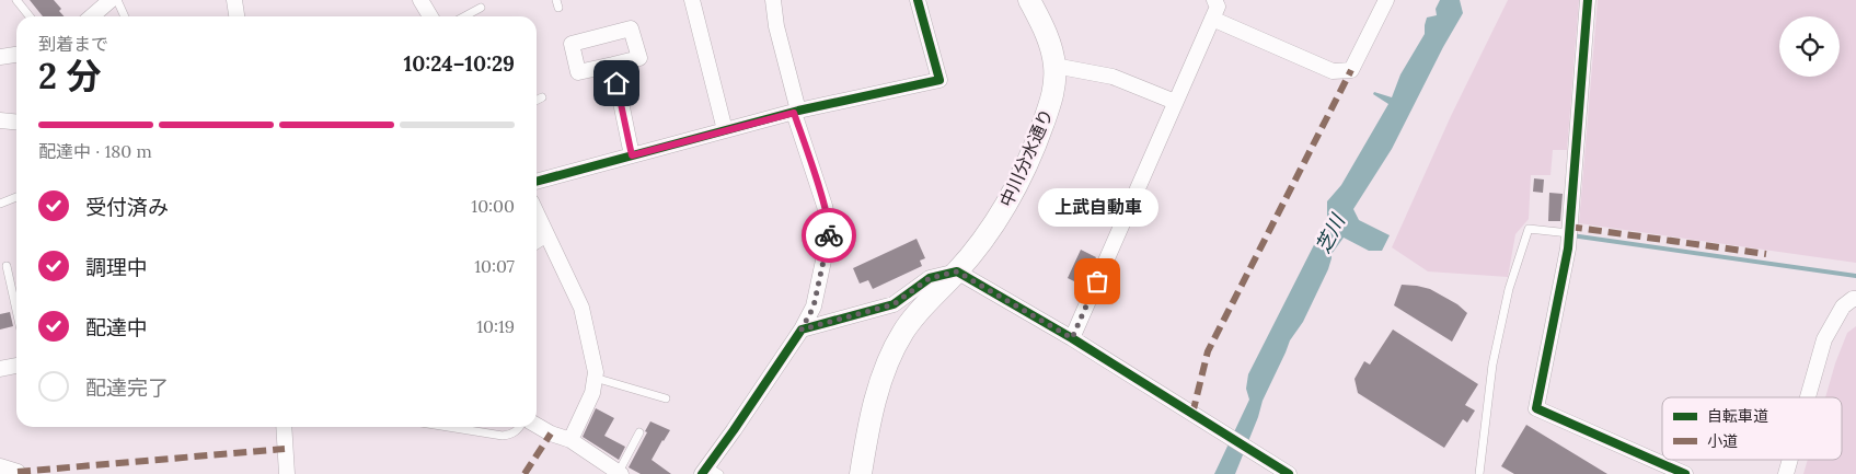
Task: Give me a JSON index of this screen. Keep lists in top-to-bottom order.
{
  "streets": {
    "street": ["中川分水通り"]
  },
  "water": ["芝川"],
  "places": ["上武自動車"],
  "legend": ["自転車道", "小道"],
  "page": {
    "heading": ["2 分", "到着まで", "10:24–10:29"],
    "bar": "配達中 · 180 m",
    "list": [
      ["受付済み", "10:00"],
      ["調理中", "10:07"],
      ["配達中", "10:19"],
      "配達完了"
    ],
    "bubble": "上武自動車"
  }
}
